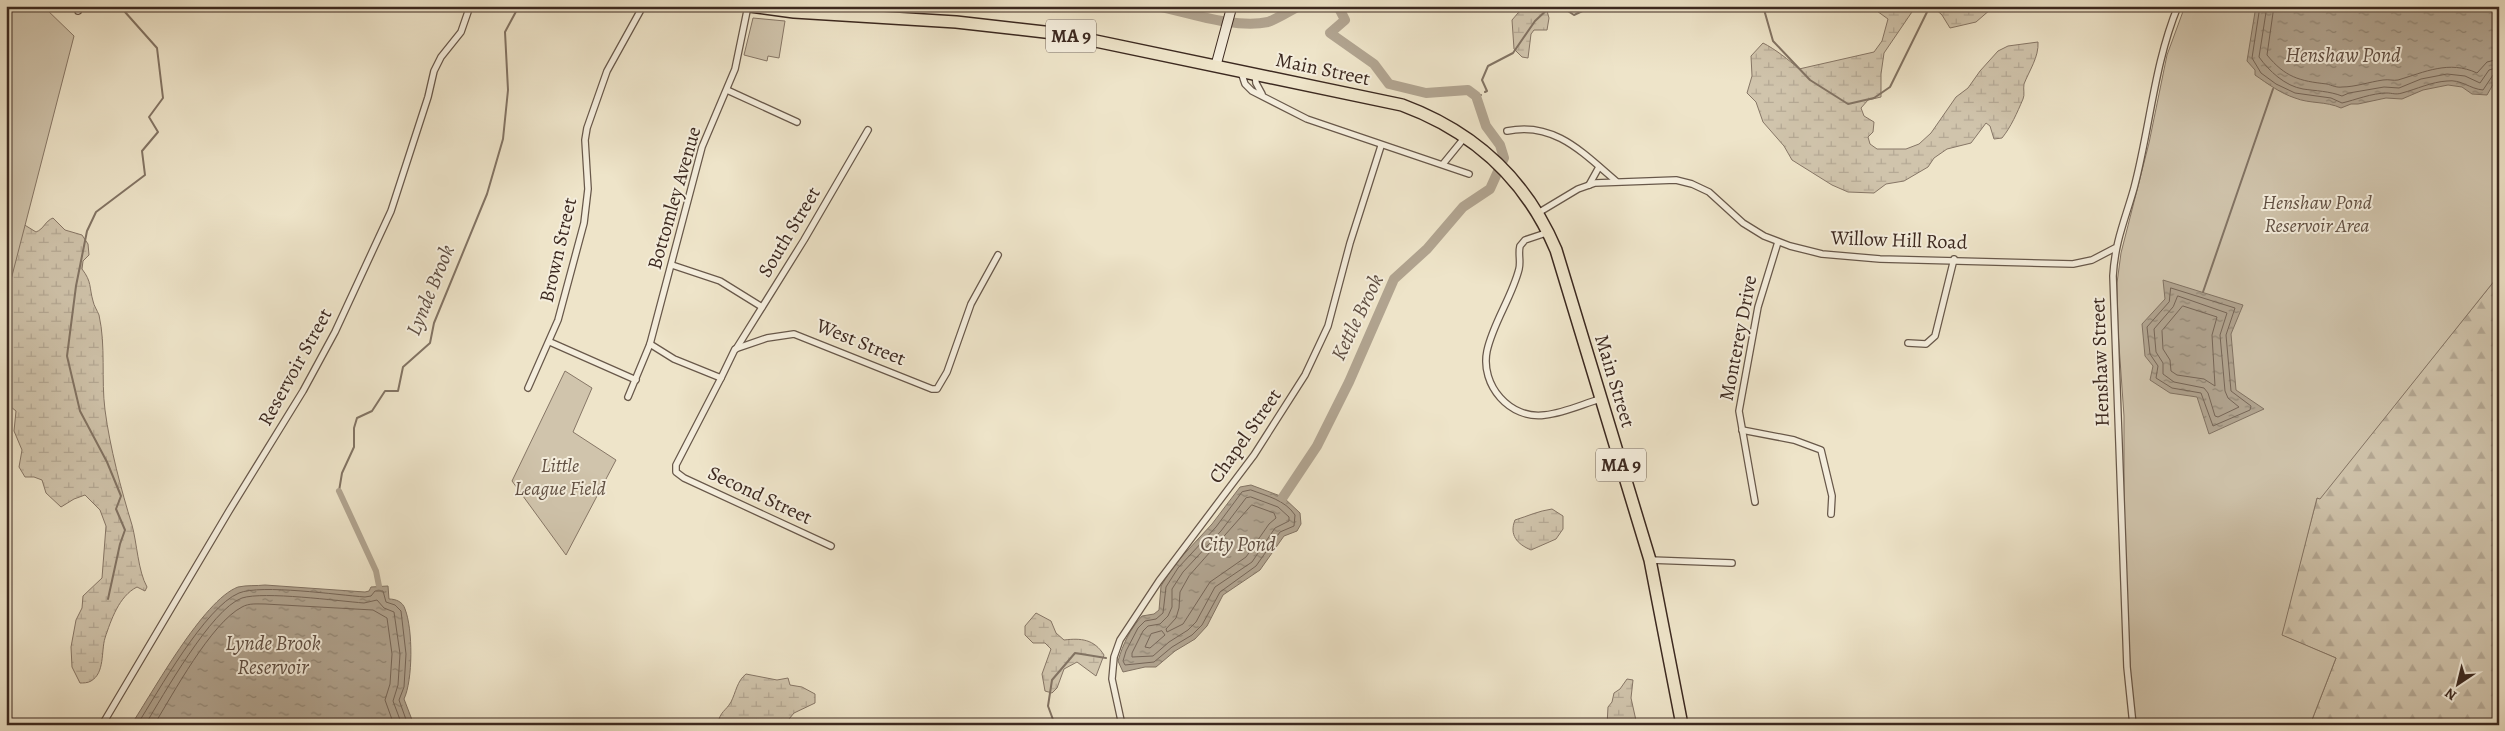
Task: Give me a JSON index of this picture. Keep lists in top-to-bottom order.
{
  "streets": {
    "highway": ["MA 9", "Main Street"],
    "street": [
      "Bottomley Avenue",
      "South Street",
      "Willow Hill Road",
      "Brown Street",
      "Monterey Drive",
      "West Street",
      "Henshaw Street",
      "Reservoir Street",
      "Chapel Street",
      "Second Street"
    ]
  },
  "crossings": [
    ["Main Street", "Bottomley Avenue"],
    ["Main Street", "Willow Hill Road"],
    ["Main Street", "Chapel Street"],
    ["South Street", "West Street"],
    ["Willow Hill Road", "Monterey Drive"],
    ["Willow Hill Road", "Henshaw Street"]
  ],
  "water": [
    "Henshaw Pond",
    "Lynde Brook",
    "Kettle Brook",
    "City Pond",
    "Lynde Brook Reservoir"
  ],
  "parks": ["Henshaw Pond Reservoir Area", "Little League Field"],
  "north": "bottom left"
}
